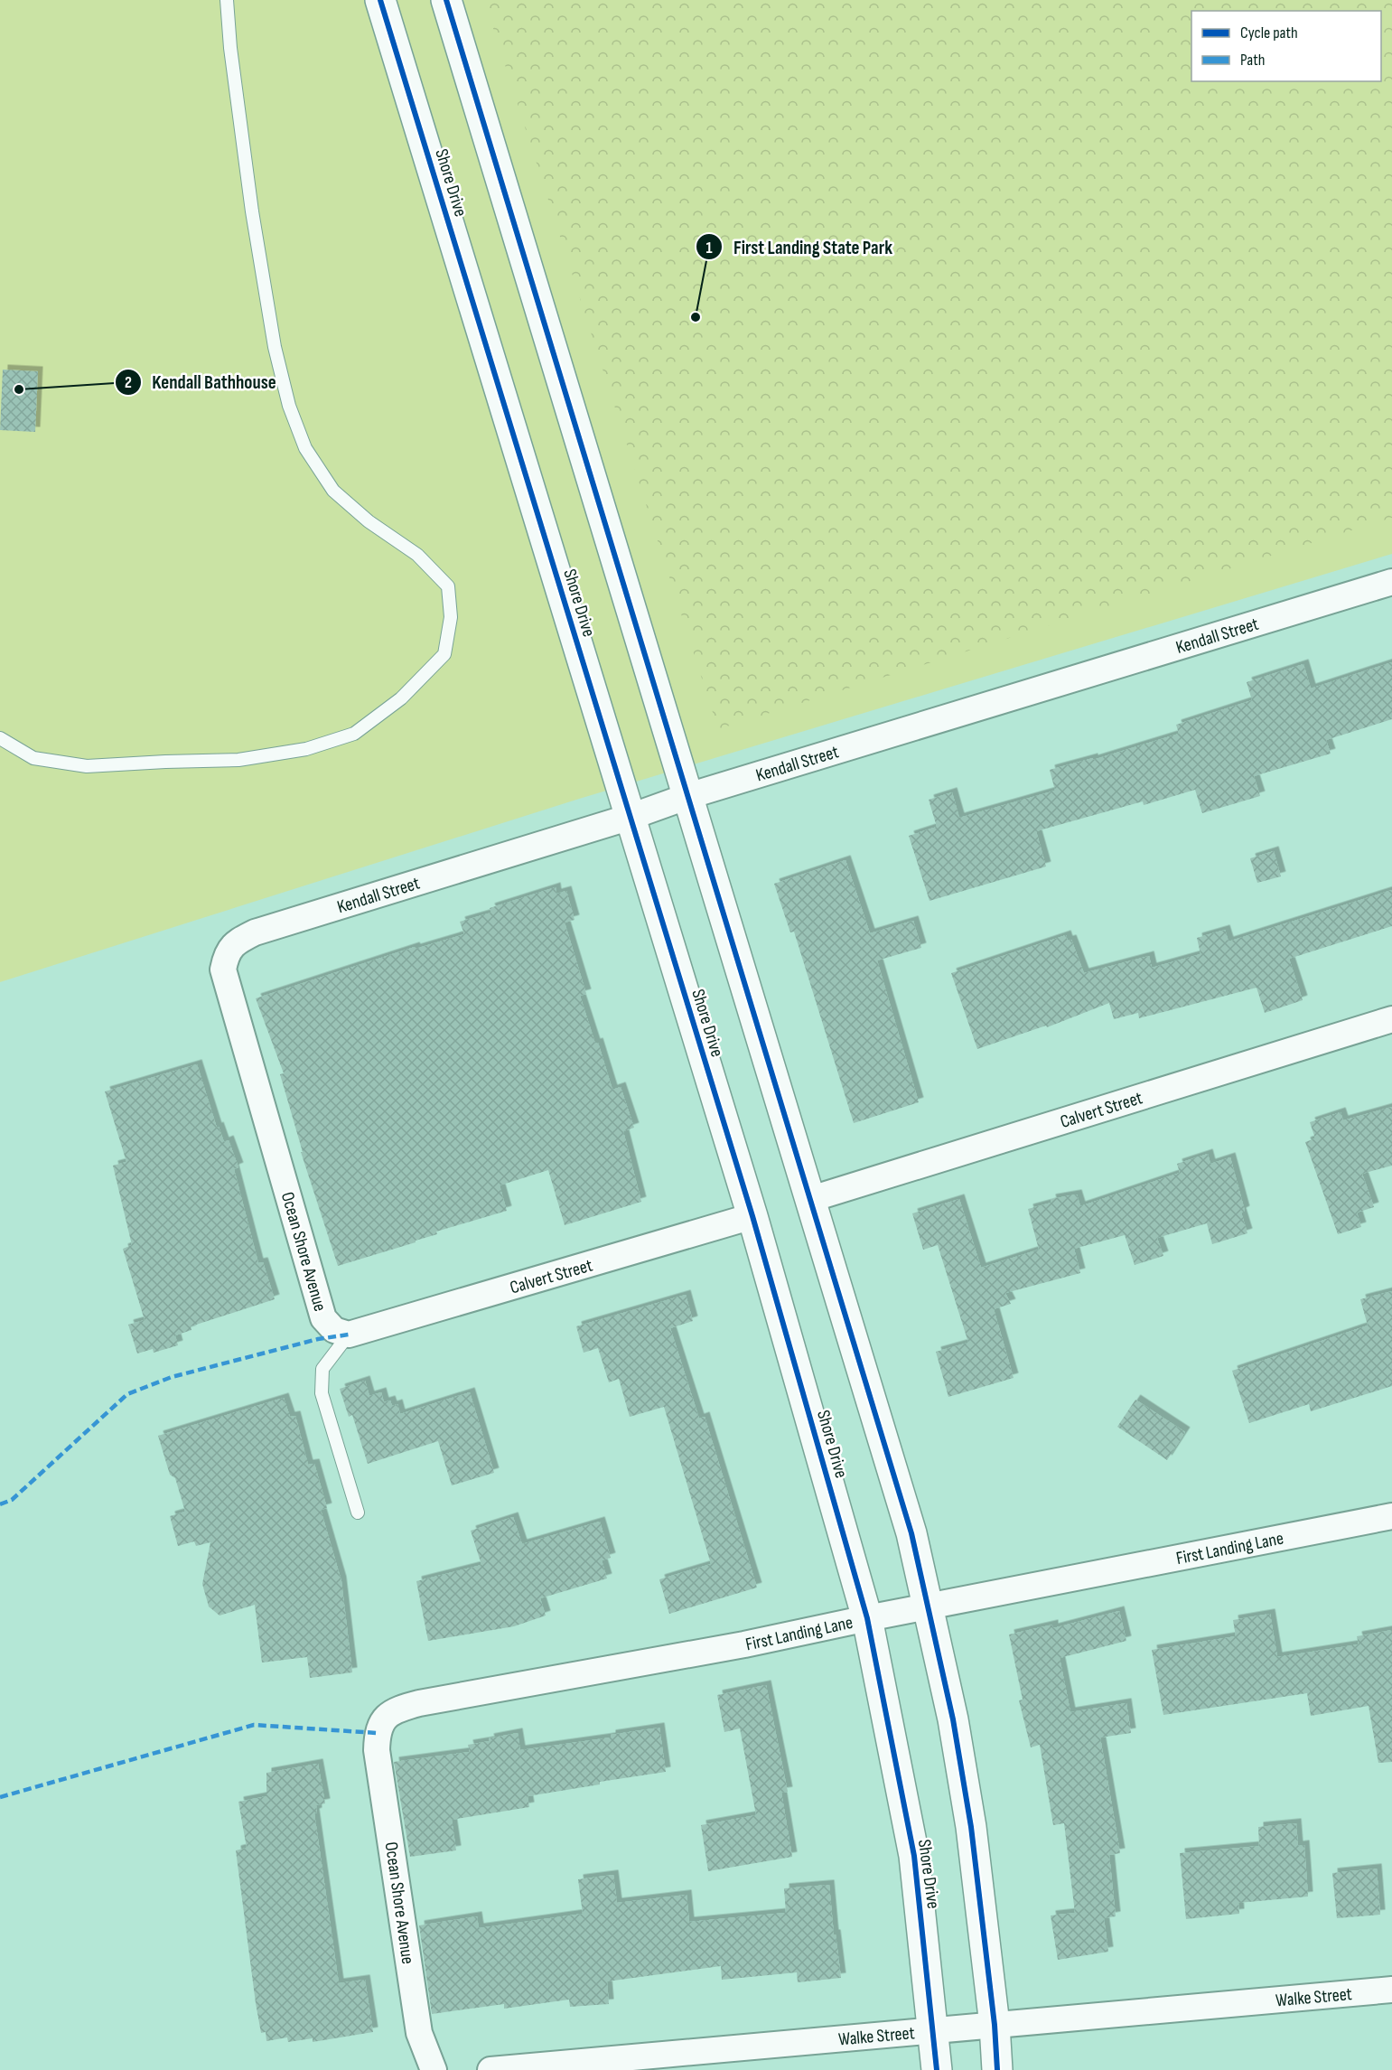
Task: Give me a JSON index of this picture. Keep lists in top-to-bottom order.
{
  "streets": {
    "highway": ["Shore Drive"],
    "street": [
      "Kendall Street",
      "Calvert Street",
      "Ocean Shore Avenue",
      "First Landing Lane",
      "Walke Street"
    ]
  },
  "crossings": [
    ["Shore Drive", "Kendall Street"],
    ["Shore Drive", "Calvert Street"],
    ["Shore Drive", "First Landing Lane"],
    ["Shore Drive", "Walke Street"],
    ["Kendall Street", "Ocean Shore Avenue"],
    ["Calvert Street", "Ocean Shore Avenue"],
    ["Ocean Shore Avenue", "First Landing Lane"]
  ],
  "places": ["First Landing State Park", "Kendall Bathhouse"],
  "legend": ["Cycle path", "Path"]
}
